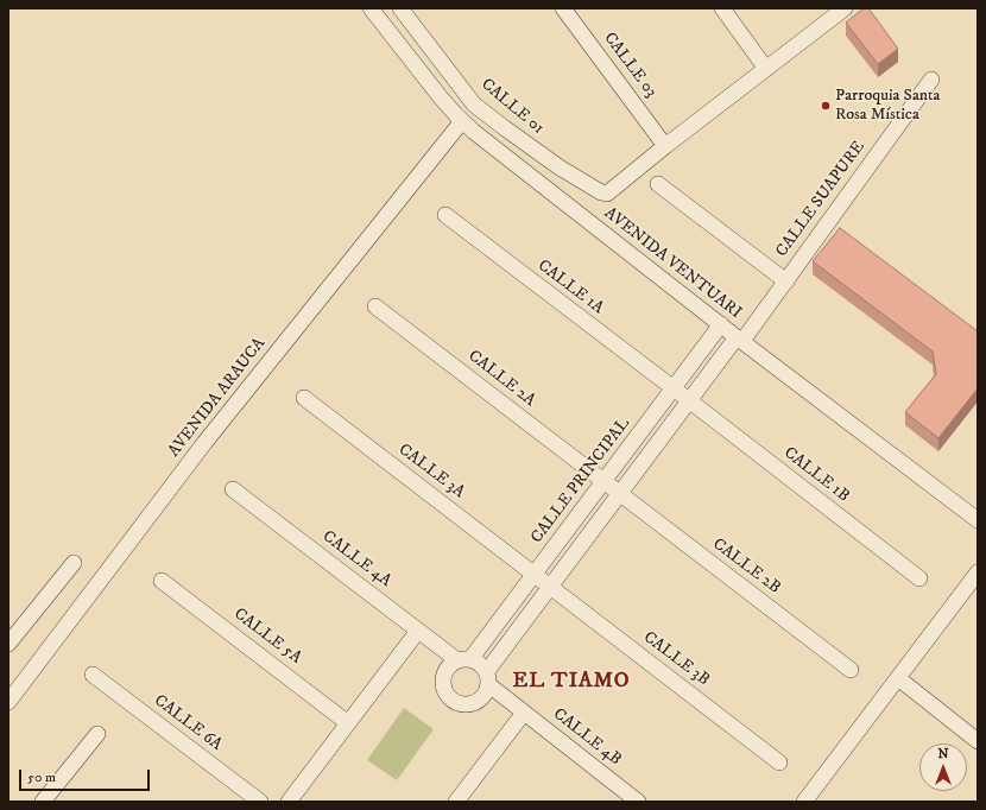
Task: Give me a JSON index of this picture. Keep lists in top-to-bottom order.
{
  "streets": {
    "street": [
      "CALLE 03",
      "CALLE 01",
      "CALLE SUAPURE",
      "AVENIDA VENTUARI",
      "CALLE 1A",
      "CALLE 2A",
      "AVENIDA ARAUCA",
      "CALLE 3A",
      "CALLE 1B",
      "CALLE PRINCIPAL",
      "CALLE 4A",
      "CALLE 2B",
      "CALLE 5A",
      "CALLE 3B",
      "CALLE 6A",
      "CALLE 4B"
    ]
  },
  "crossings": [
    ["CALLE 03", "CALLE 01"],
    ["CALLE SUAPURE", "AVENIDA VENTUARI"],
    ["AVENIDA VENTUARI", "AVENIDA ARAUCA"],
    ["AVENIDA VENTUARI", "CALLE PRINCIPAL"],
    ["CALLE 1A", "CALLE 1B"],
    ["CALLE 1A", "CALLE PRINCIPAL"],
    ["CALLE 2A", "CALLE PRINCIPAL"],
    ["CALLE 2A", "CALLE 2B"],
    ["CALLE 3A", "CALLE PRINCIPAL"],
    ["CALLE 3A", "CALLE 3B"],
    ["CALLE PRINCIPAL", "CALLE 4A"],
    ["CALLE PRINCIPAL", "CALLE 4B"],
    ["CALLE 4A", "CALLE 4B"]
  ],
  "districts": ["EL TIAMO"],
  "places": ["Parroquia Santa Rosa Mística"],
  "scale_bar": "50 m",
  "north": "top"
}
